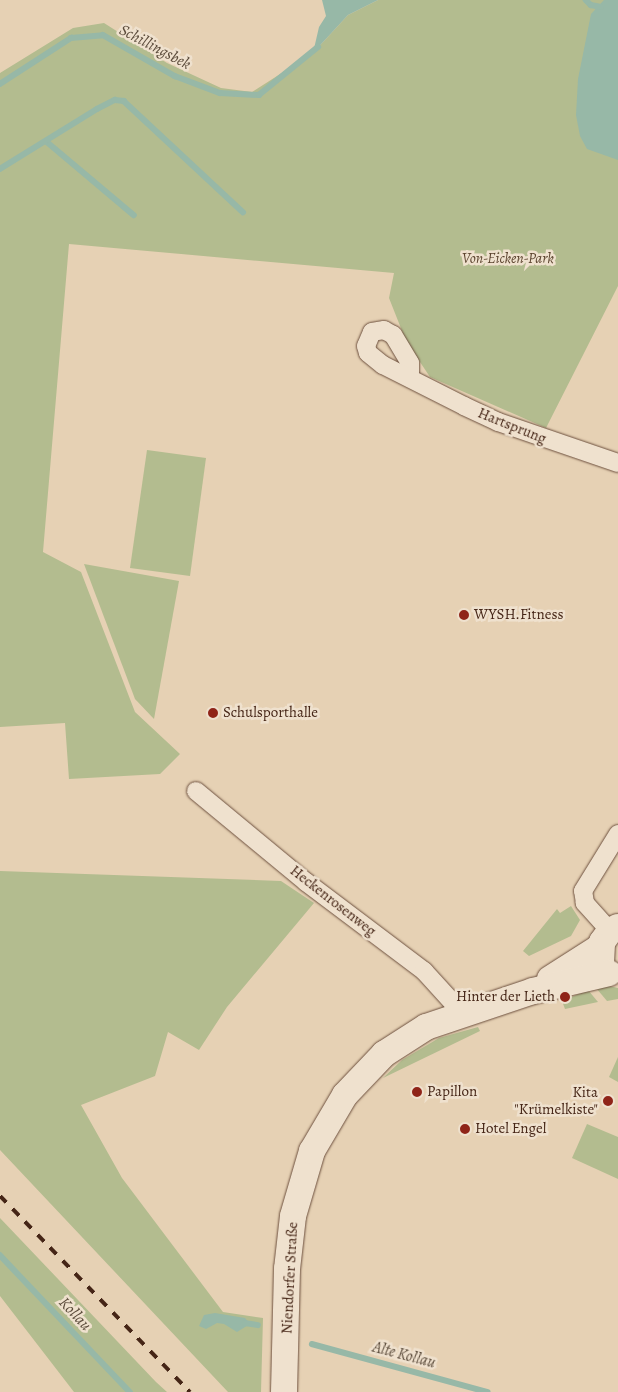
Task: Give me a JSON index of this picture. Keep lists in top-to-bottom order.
{
  "streets": {
    "main road": ["Niendorfer Straße"],
    "street": ["Hartsprung", "Heckenrosenweg"]
  },
  "crossings": [
    ["Heckenrosenweg", "Niendorfer Straße"]
  ],
  "water": ["Schillingsbek", "Kollau", "Alte Kollau"],
  "parks": ["Von-Eicken-Park"],
  "places": [
    "WYSH.Fitness",
    "Schulsporthalle",
    "Hinter der Lieth",
    "Papillon",
    "Kita \"Krümelkiste\"",
    "Hotel Engel"
  ]
}
